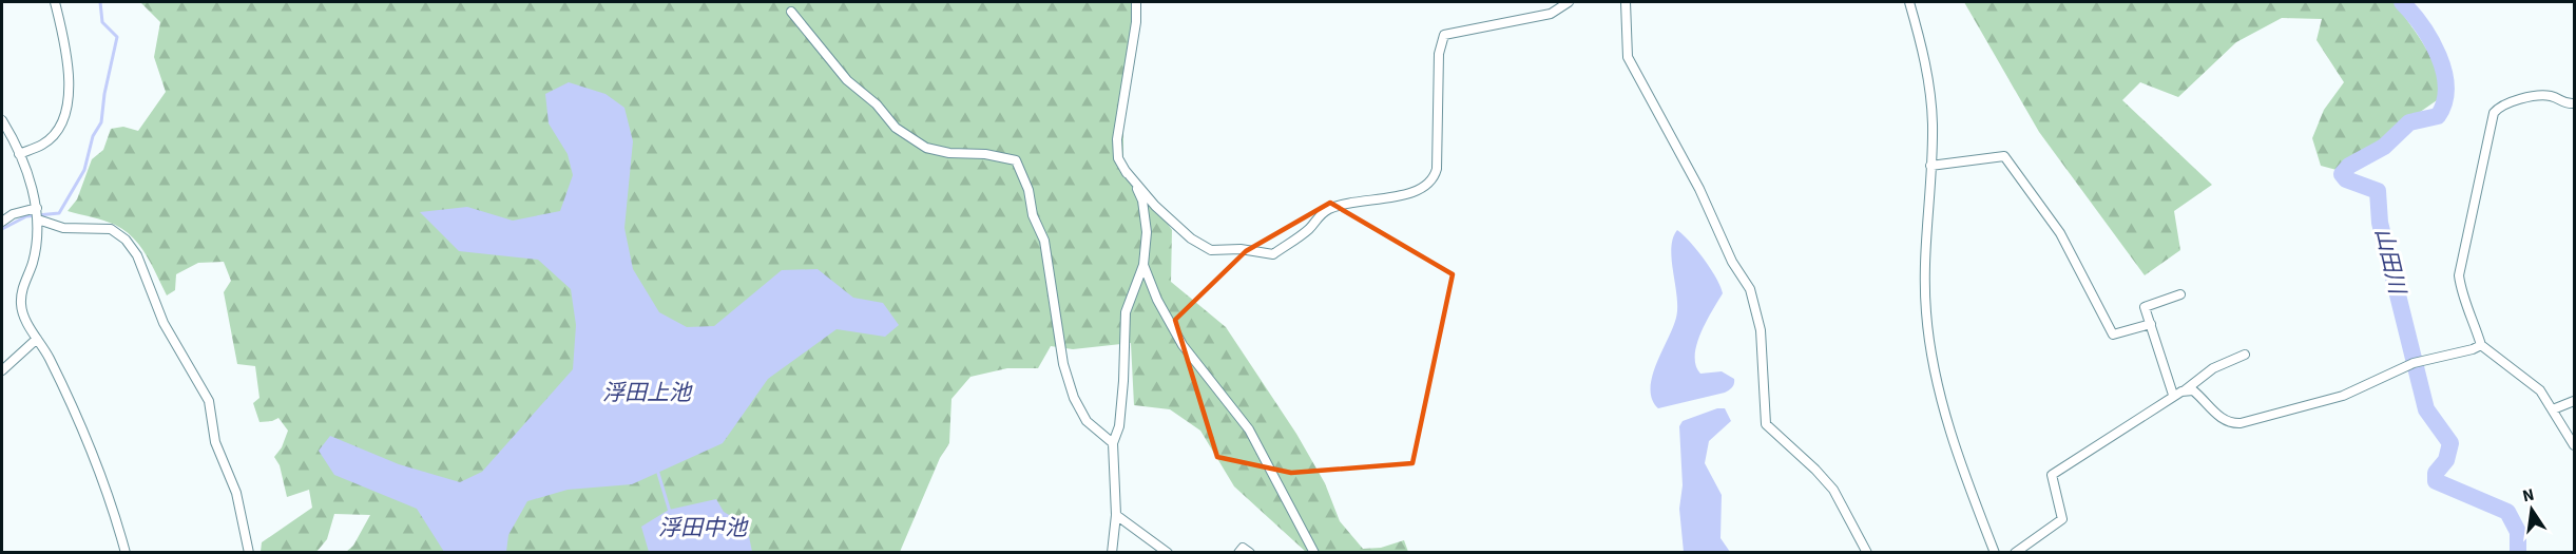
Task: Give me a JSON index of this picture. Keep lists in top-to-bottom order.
{
  "water": ["山田川", "浮田上池", "浮田中池"],
  "north": "top"
}
